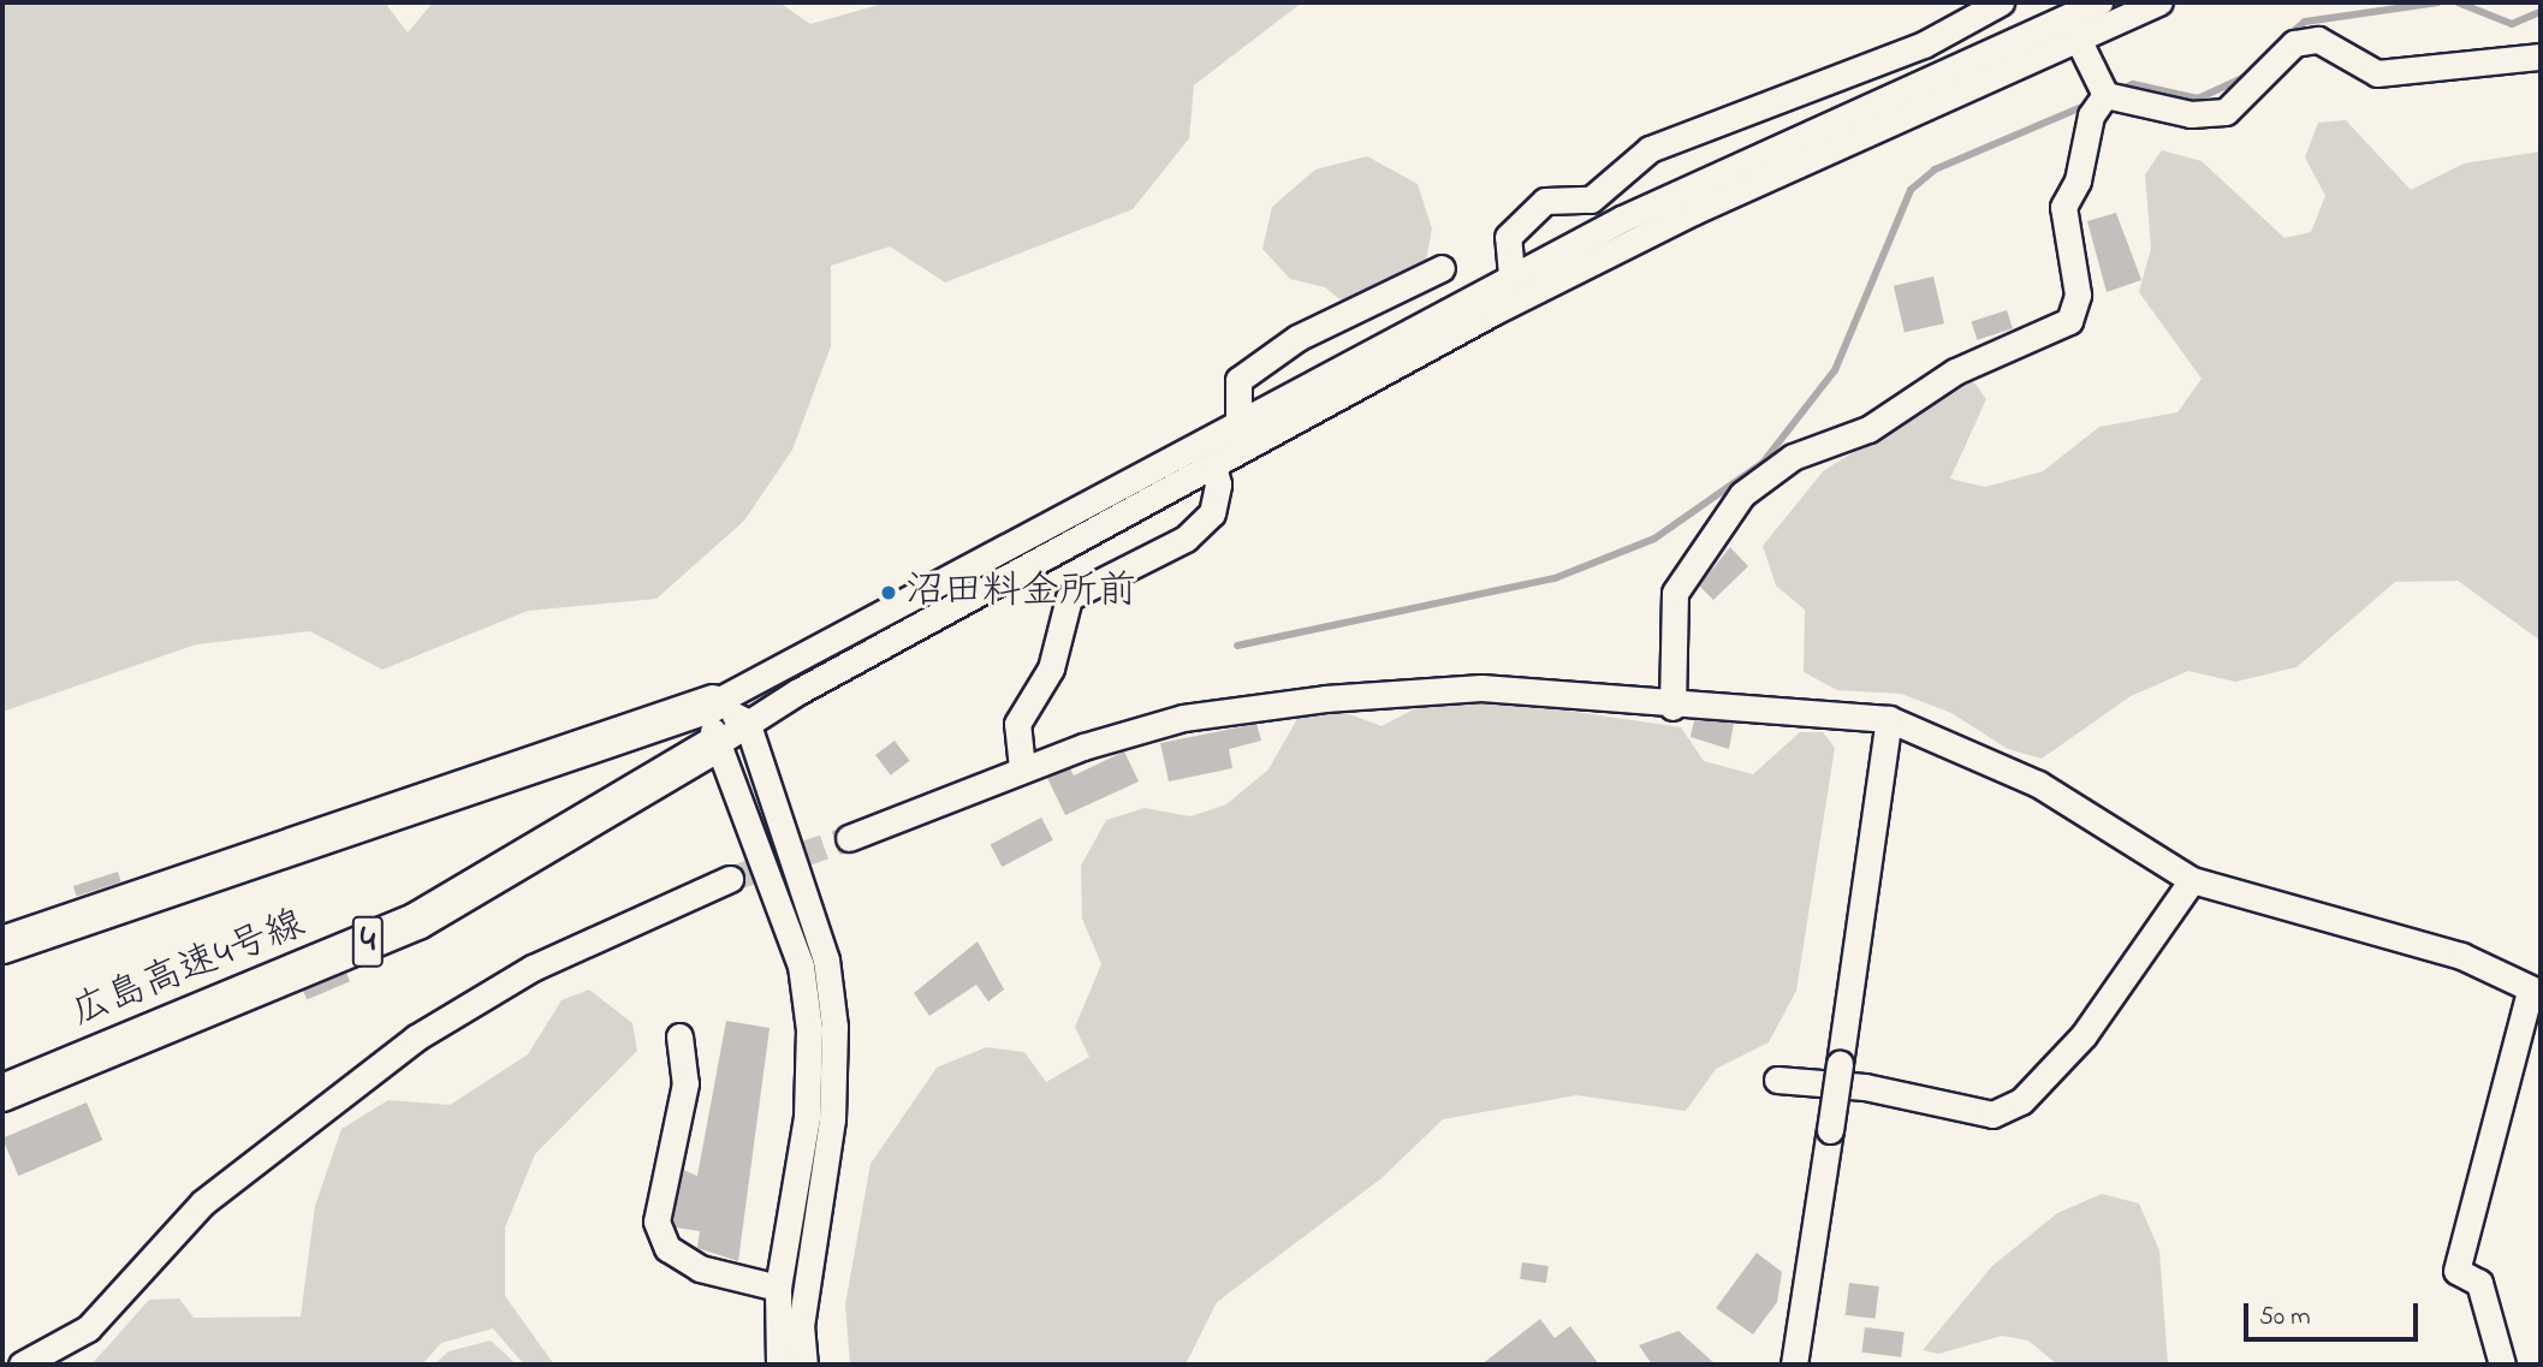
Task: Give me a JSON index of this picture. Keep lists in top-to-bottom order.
{
  "streets": {
    "highway": ["4", "広島高速4号線"]
  },
  "places": ["沼田料金所前"],
  "scale_bar": "50 m"
}
